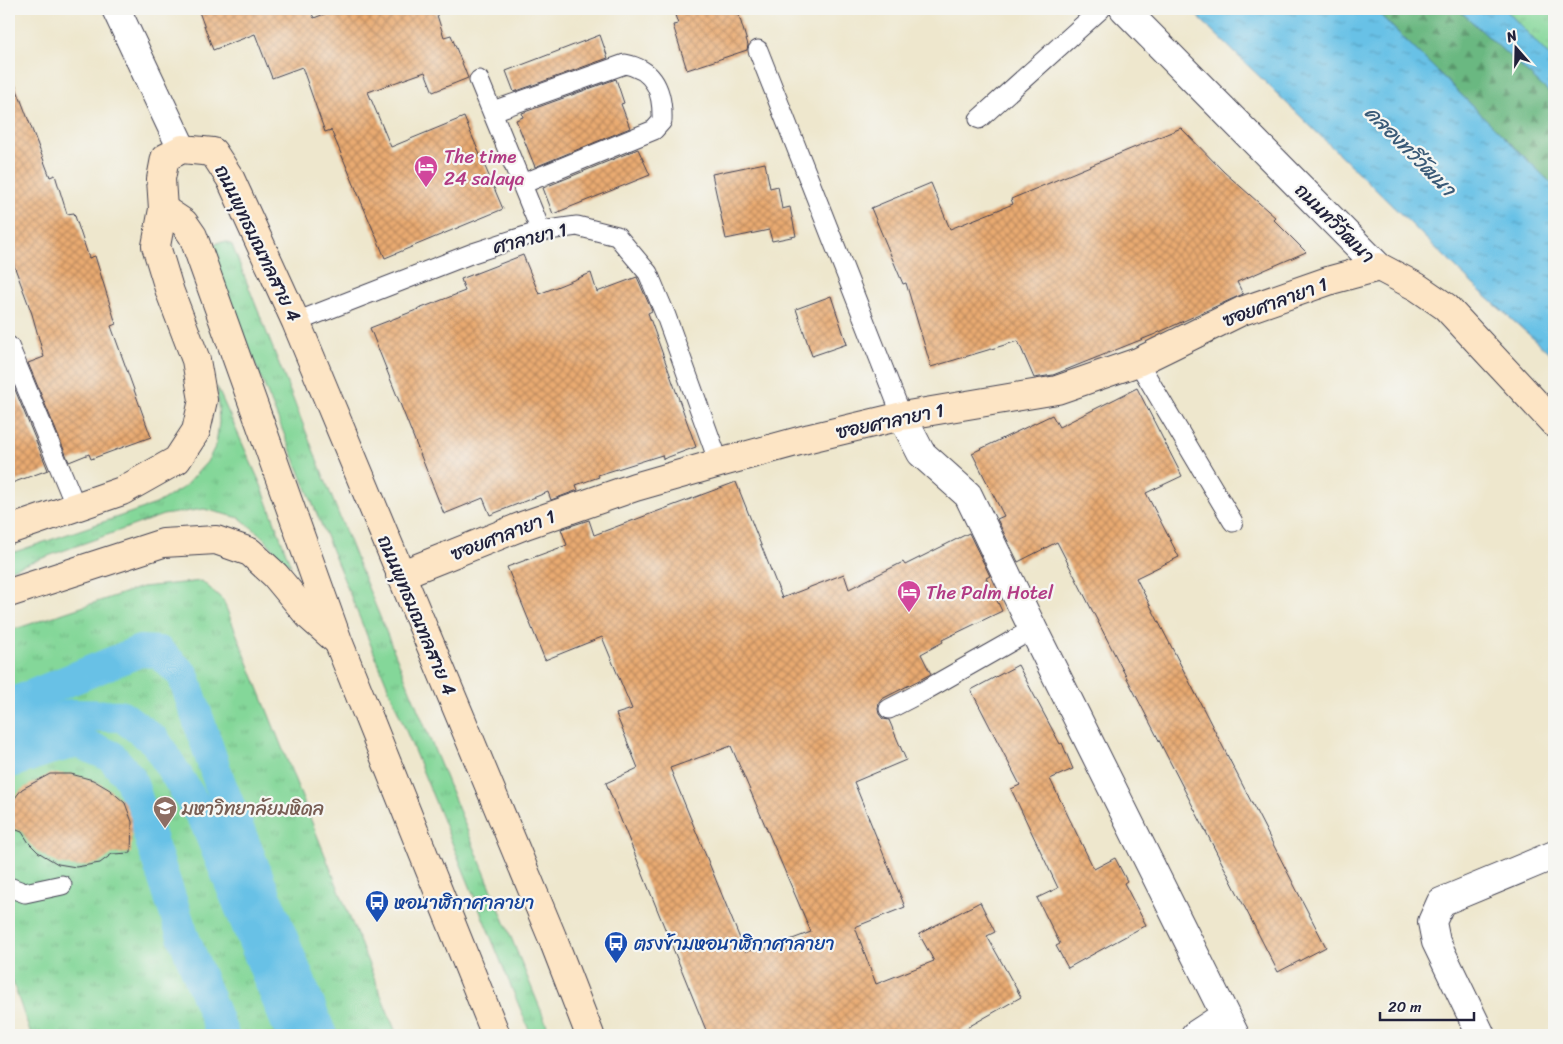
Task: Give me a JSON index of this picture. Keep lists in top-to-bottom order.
{
  "streets": {
    "main road": ["ถนนทวีวัฒนา", "ถนนพุทธมณฑลสาย 4", "ซอยศาลายา 1"],
    "lane": ["ศาลายา 1"]
  },
  "crossings": [
    ["ถนนทวีวัฒนา", "ซอยศาลายา 1"],
    ["ศาลายา 1", "ถนนพุทธมณฑลสาย 4"],
    ["ศาลายา 1", "ซอยศาลายา 1"],
    ["ถนนพุทธมณฑลสาย 4", "ซอยศาลายา 1"]
  ],
  "water": ["คลองทวีวัฒนา"],
  "places": {
    "hotel": ["The time 24 salaya", "The Palm Hotel"],
    "school or university": ["มหาวิทยาลัยมหิดล"],
    "bus stop": ["หอนาฬิกาศาลายา", "ตรงข้ามหอนาฬิกาศาลายา"]
  },
  "scale_bar": "20 m",
  "north": "top"
}
